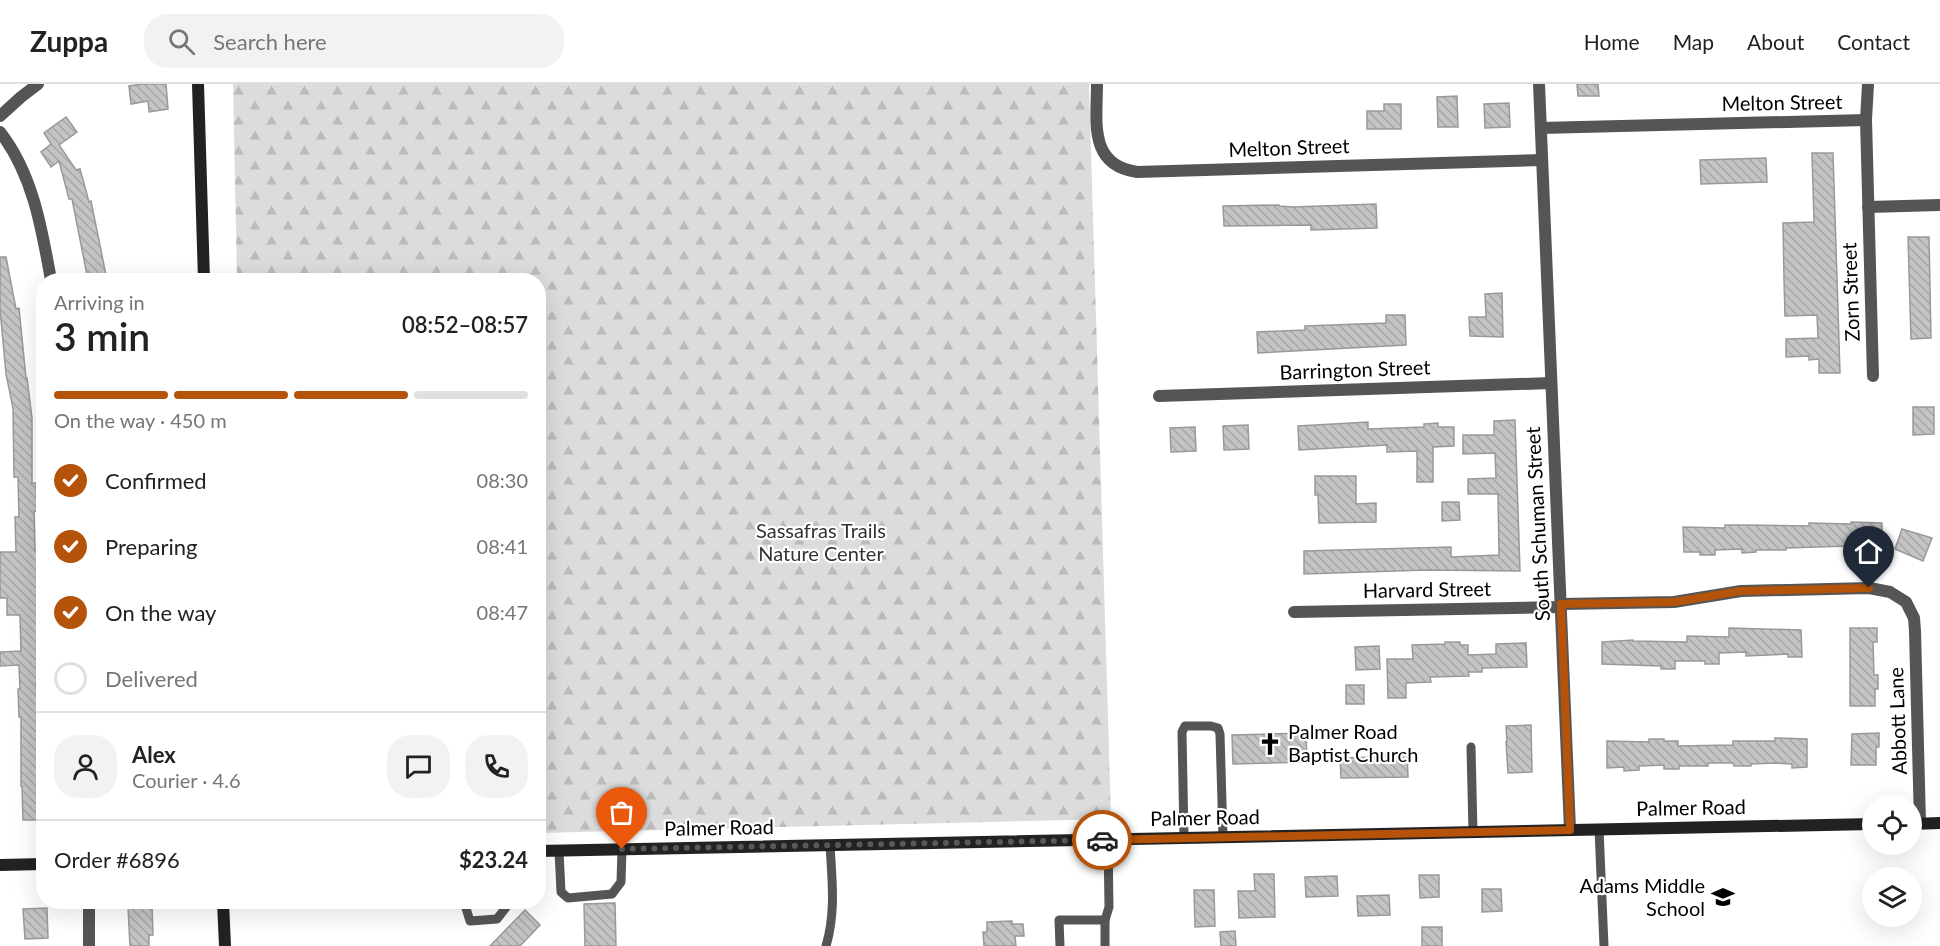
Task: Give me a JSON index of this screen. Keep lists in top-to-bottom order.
{
  "streets": {
    "street": [
      "Melton Street",
      "Zorn Street",
      "Barrington Street",
      "South Schuman Street",
      "Harvard Street",
      "Abbott Lane",
      "Palmer Road"
    ]
  },
  "crossings": [
    ["Melton Street", "Zorn Street"],
    ["Melton Street", "South Schuman Street"],
    ["Barrington Street", "South Schuman Street"],
    ["South Schuman Street", "Harvard Street"],
    ["South Schuman Street", "Palmer Road"],
    ["Harvard Street", "Abbott Lane"]
  ],
  "parks": ["Sassafras Trails Nature Center"],
  "places": {
    "church": ["Palmer Road Baptist Church"],
    "school or university": ["Adams Middle School"]
  },
  "page": {
    "header": "Zuppa",
    "search": "Search here",
    "nav": [
      "Home",
      "Map",
      "About",
      "Contact"
    ],
    "heading": ["3 min", "Arriving in", "08:52–08:57"],
    "panel": [
      "Alex",
      "Courier · 4.6",
      "Order #6896",
      "$23.24"
    ],
    "bar": "On the way · 450 m",
    "list": [
      ["Confirmed", "08:30"],
      ["Preparing", "08:41"],
      ["On the way", "08:47"],
      "Delivered"
    ]
  }
}
